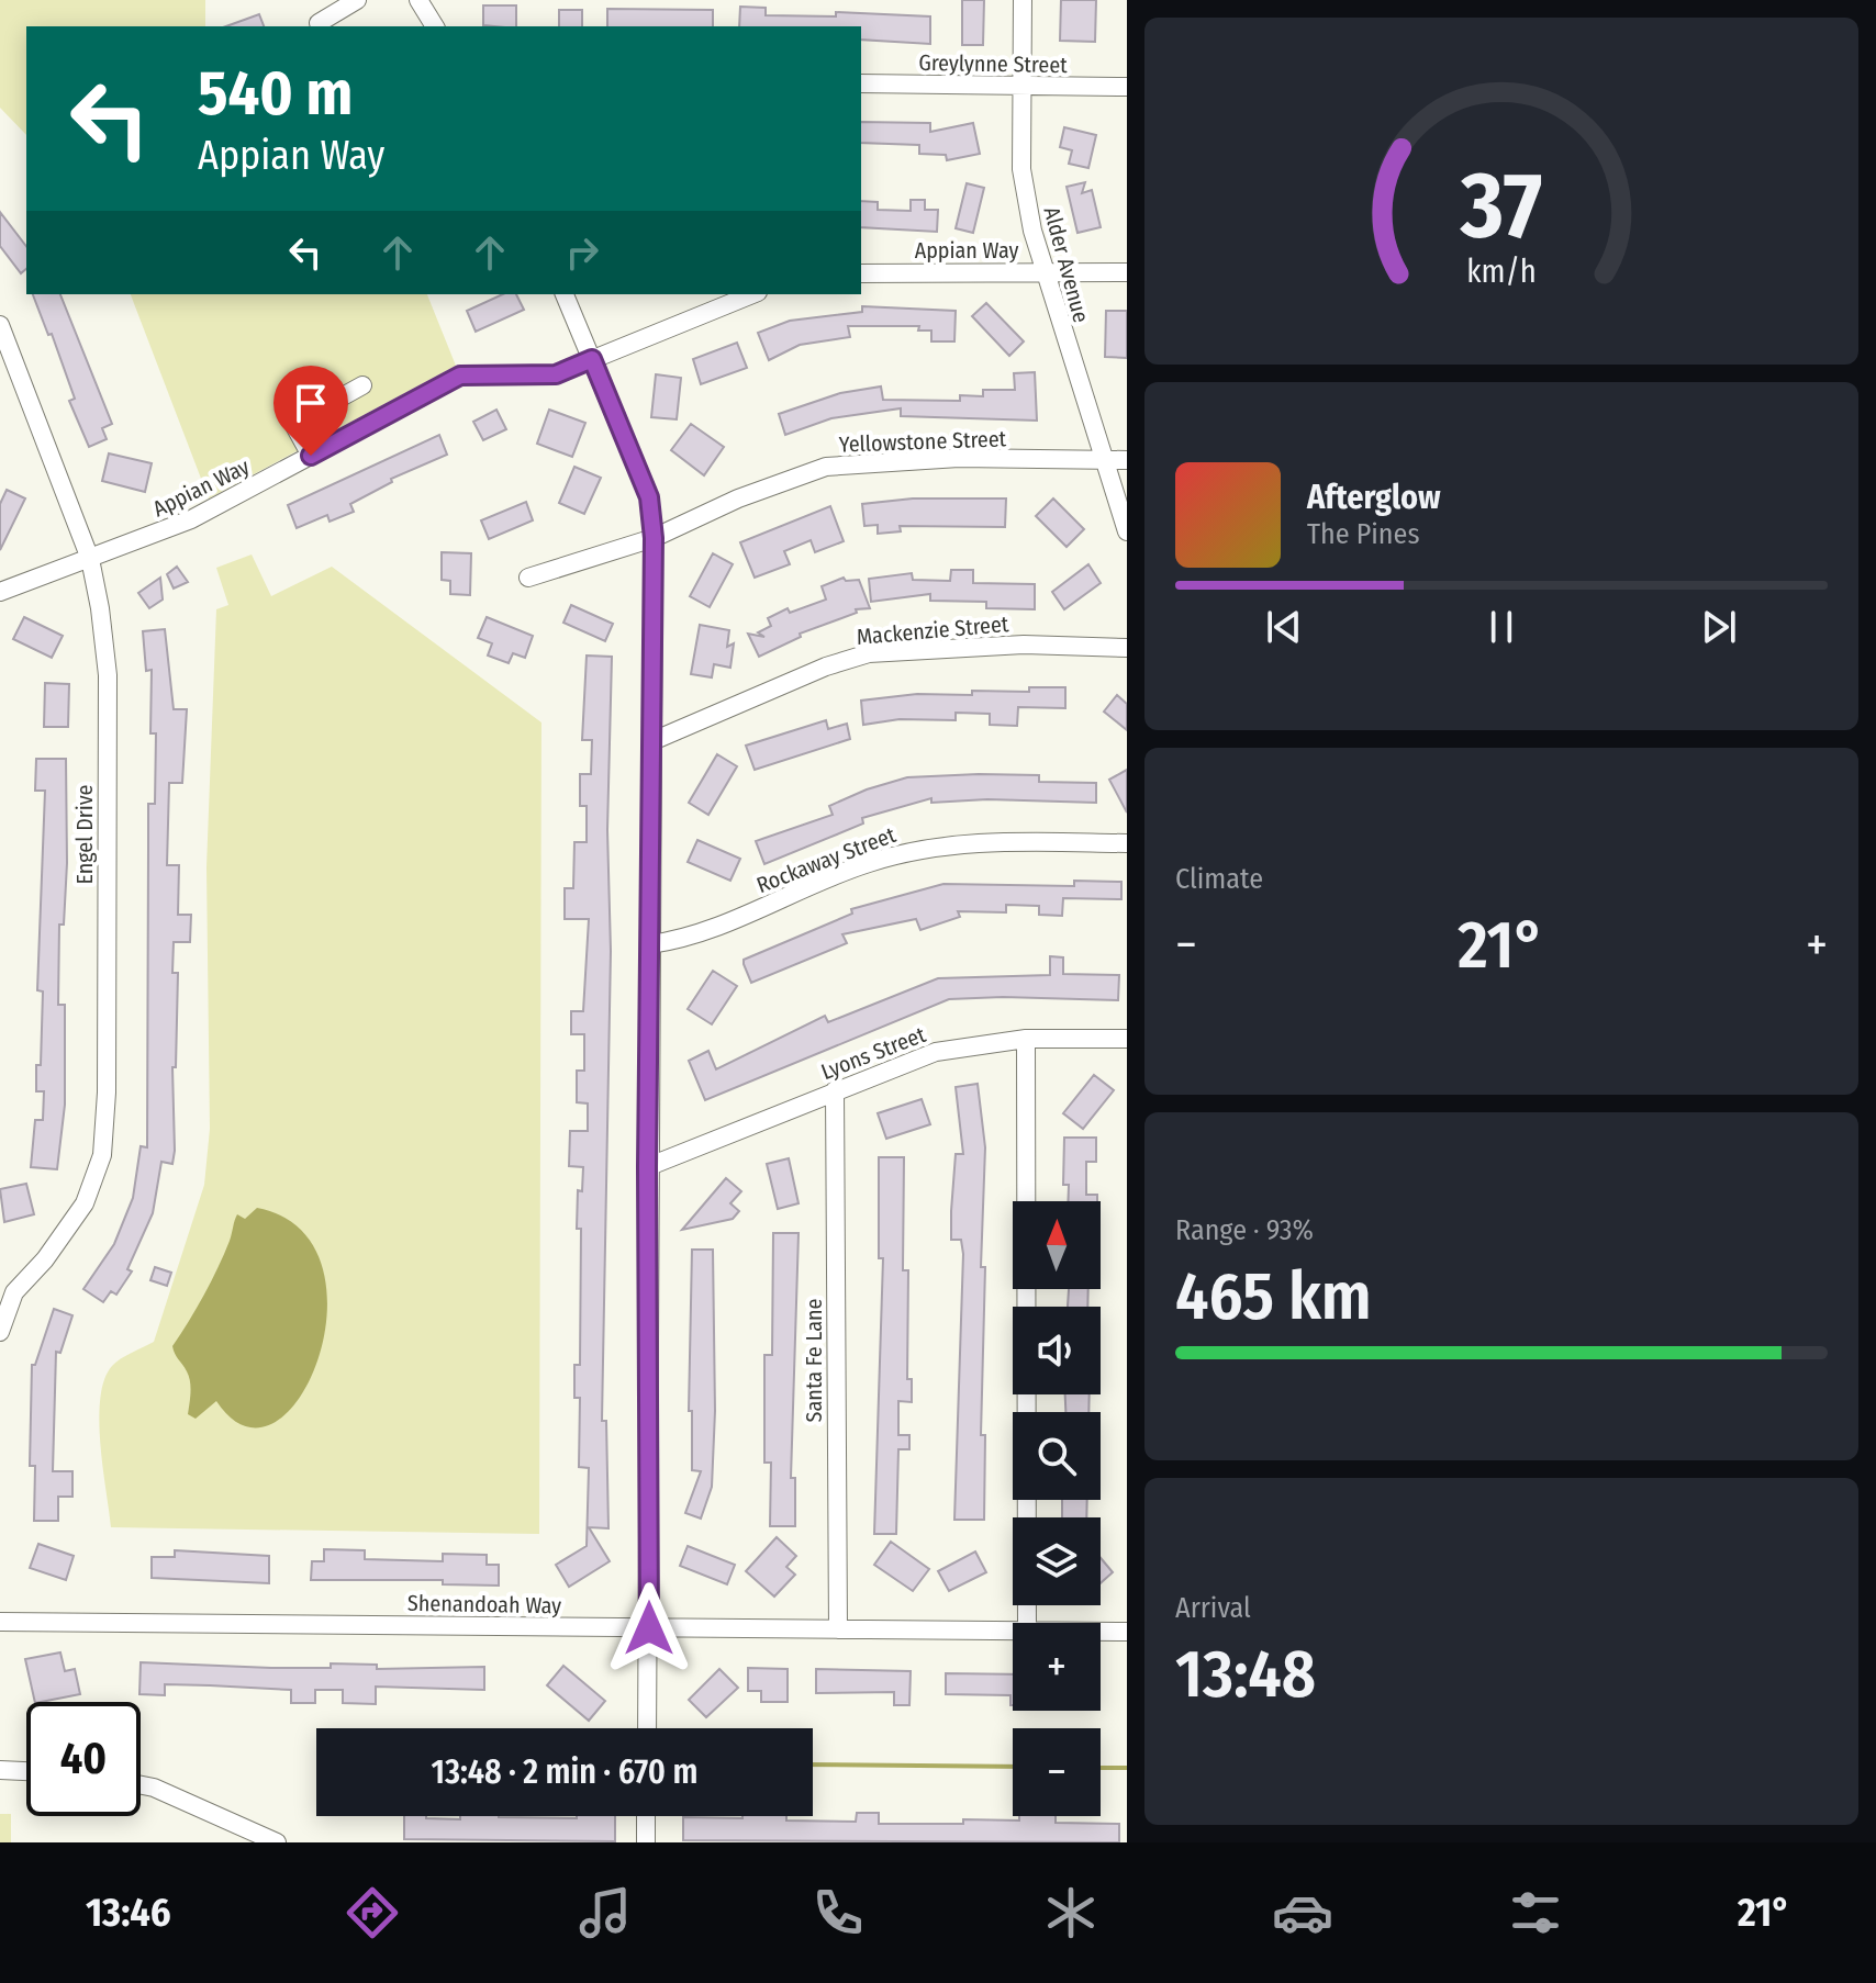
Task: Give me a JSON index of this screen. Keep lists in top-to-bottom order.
{
  "streets": {
    "street": [
      "Greylynne Street",
      "Appian Way",
      "Alder Avenue",
      "Yellowstone Street",
      "Mackenzie Street",
      "Engel Drive",
      "Rockaway Street",
      "Lyons Street",
      "Santa Fe Lane",
      "Shenandoah Way"
    ]
  },
  "crossings": [
    ["Greylynne Street", "Alder Avenue"],
    ["Appian Way", "Alder Avenue"],
    ["Appian Way", "Engel Drive"],
    ["Alder Avenue", "Yellowstone Street"],
    ["Lyons Street", "Santa Fe Lane"],
    ["Santa Fe Lane", "Shenandoah Way"]
  ],
  "north": "top",
  "page": {
    "turn": ["540 m", "Appian Way"],
    "song": ["Afterglow", "The Pines"],
    "tile": [
      "Climate",
      ["Range · 93%", "465 km"],
      ["Arrival", "13:48"]
    ],
    "heat": ["−", "21°", "+"],
    "map_buttons": ["+", "−"],
    "limit": "40",
    "trip": "13:48 · 2 min · 670 m",
    "tabs": ["13:46", "21°"],
    "gauge": ["37", "km/h"]
  }
}
